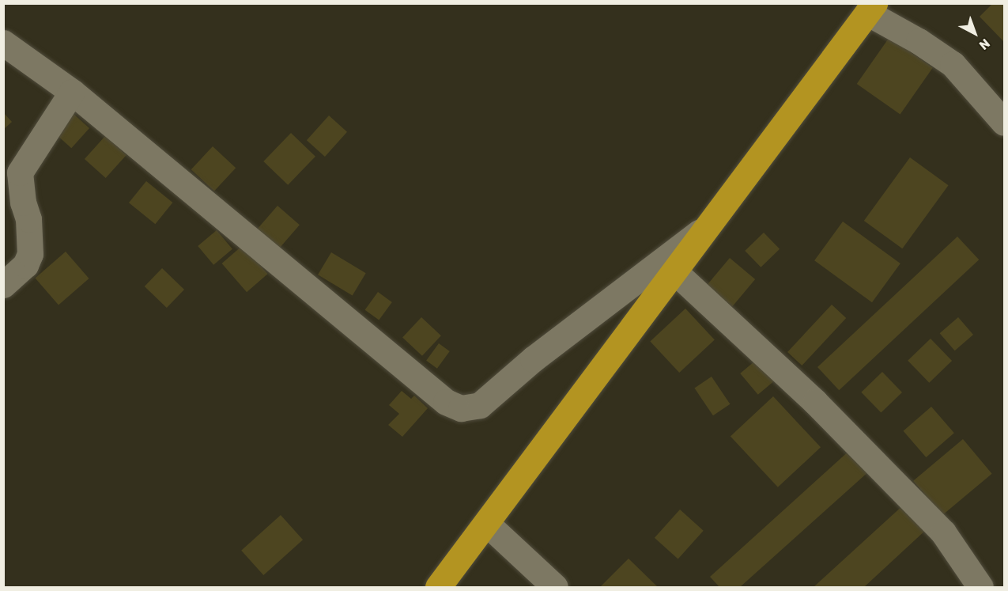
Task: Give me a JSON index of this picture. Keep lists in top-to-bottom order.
{
  "north": "bottom right"
}
